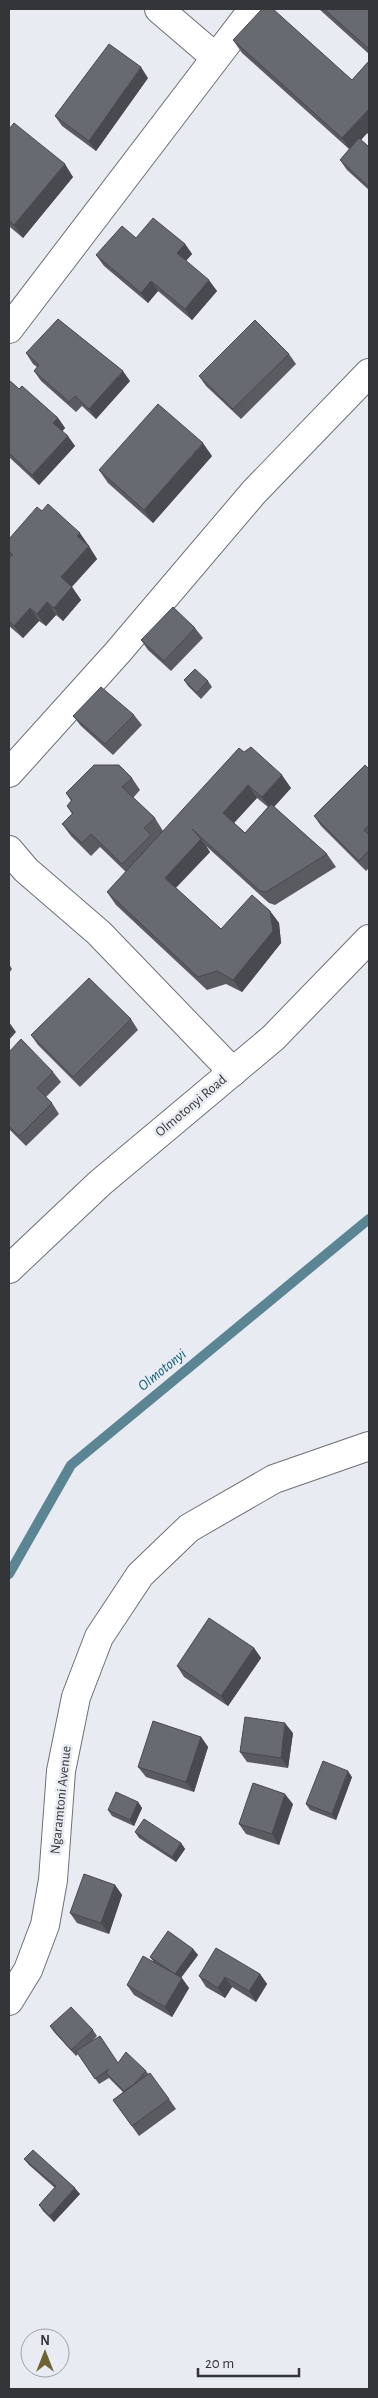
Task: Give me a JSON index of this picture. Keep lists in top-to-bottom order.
{
  "streets": {
    "street": ["Olmotonyi Road", "Ngaramtoni Avenue"]
  },
  "water": ["Olmotonyi"],
  "scale_bar": "20 m",
  "north": "top"
}
